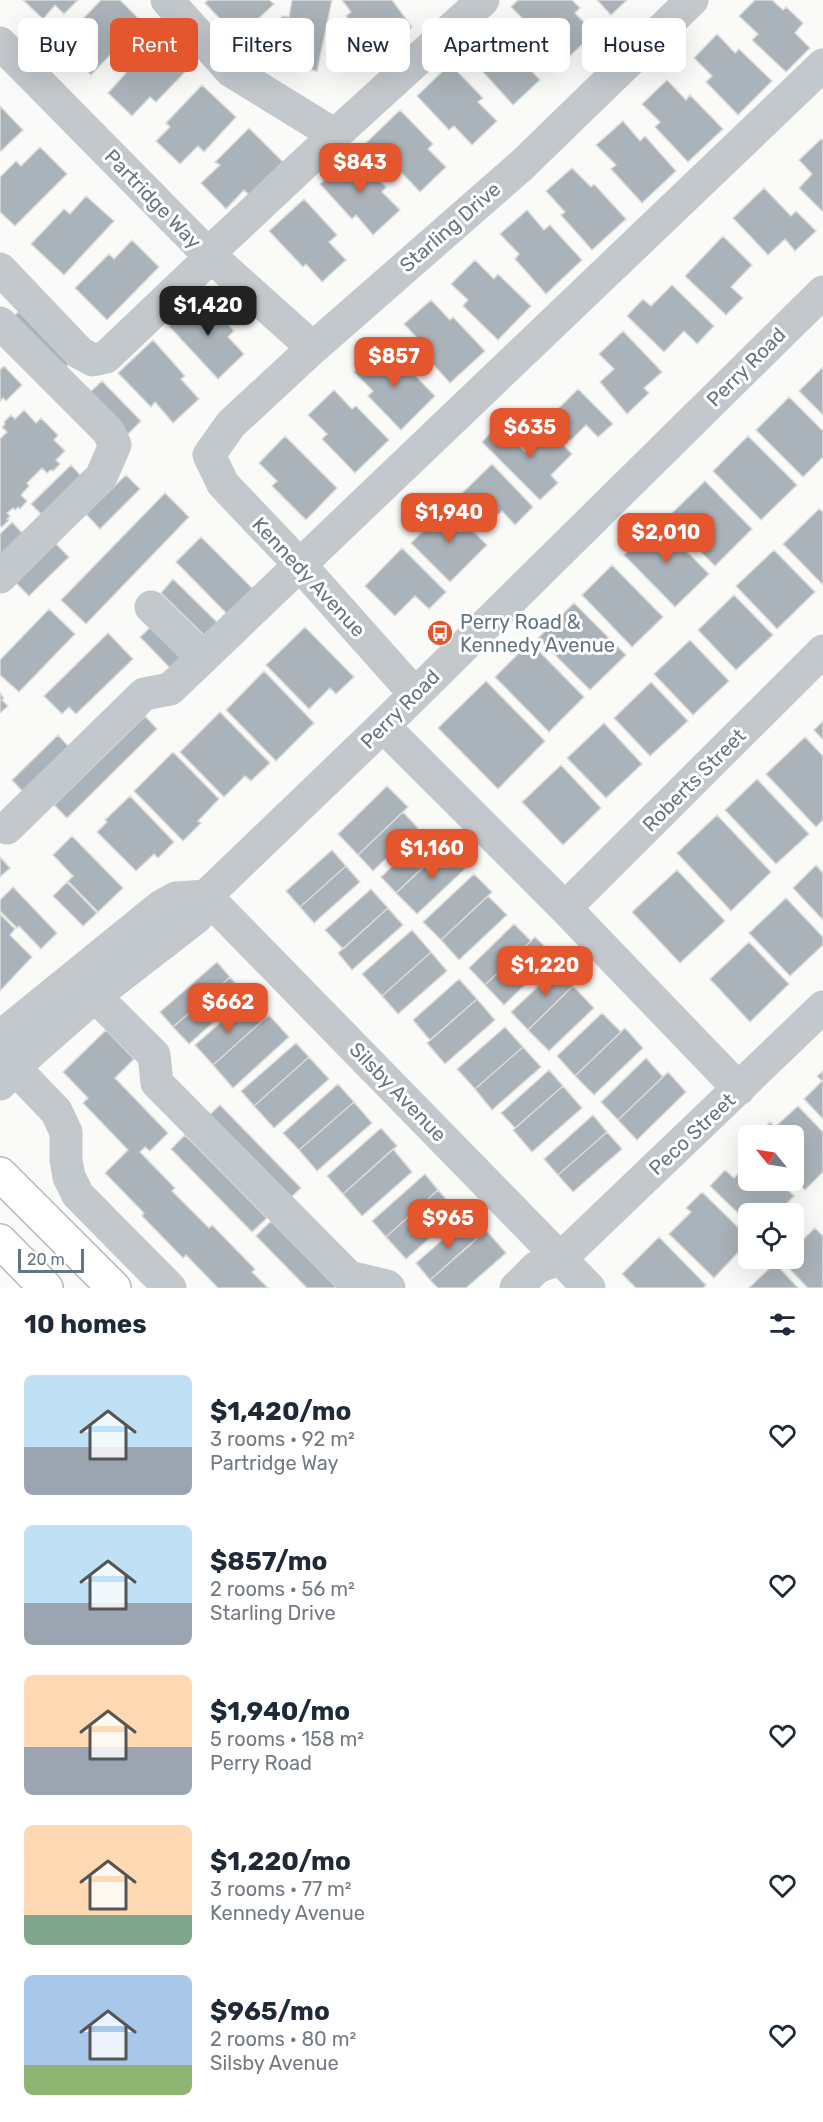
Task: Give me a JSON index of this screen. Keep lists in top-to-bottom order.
{
  "streets": {
    "street": [
      "Partridge Way",
      "Starling Drive",
      "Perry Road",
      "Kennedy Avenue",
      "Roberts Street",
      "Silsby Avenue",
      "Peco Street"
    ]
  },
  "crossings": [
    ["Partridge Way", "Starling Drive"],
    ["Starling Drive", "Kennedy Avenue"],
    ["Perry Road", "Kennedy Avenue"],
    ["Perry Road", "Silsby Avenue"],
    ["Silsby Avenue", "Peco Street"]
  ],
  "places": {
    "bus stop": ["Perry Road & Kennedy Avenue"]
  },
  "scale_bar": "20 m",
  "north": "top left",
  "page": {
    "chip": [
      "Buy",
      "Rent",
      "Filters",
      "New",
      "Apartment",
      "House"
    ],
    "price": [
      "$843",
      "$1,420",
      "$857",
      "$635",
      "$1,940",
      "$2,010",
      "$1,160",
      "$1,220",
      "$662",
      "$965"
    ],
    "scale": "20 m",
    "heading": "10 homes",
    "list": [
      {
        "name": "$1,420/mo",
        "note": "3 rooms · 92 m² · Partridge Way"
      },
      {
        "name": "$857/mo",
        "note": "2 rooms · 56 m² · Starling Drive"
      },
      {
        "name": "$1,940/mo",
        "note": "5 rooms · 158 m² · Perry Road"
      },
      {
        "name": "$1,220/mo",
        "note": "3 rooms · 77 m² · Kennedy Avenue"
      },
      {
        "name": "$965/mo",
        "note": "2 rooms · 80 m² · Silsby Avenue"
      }
    ]
  }
}
